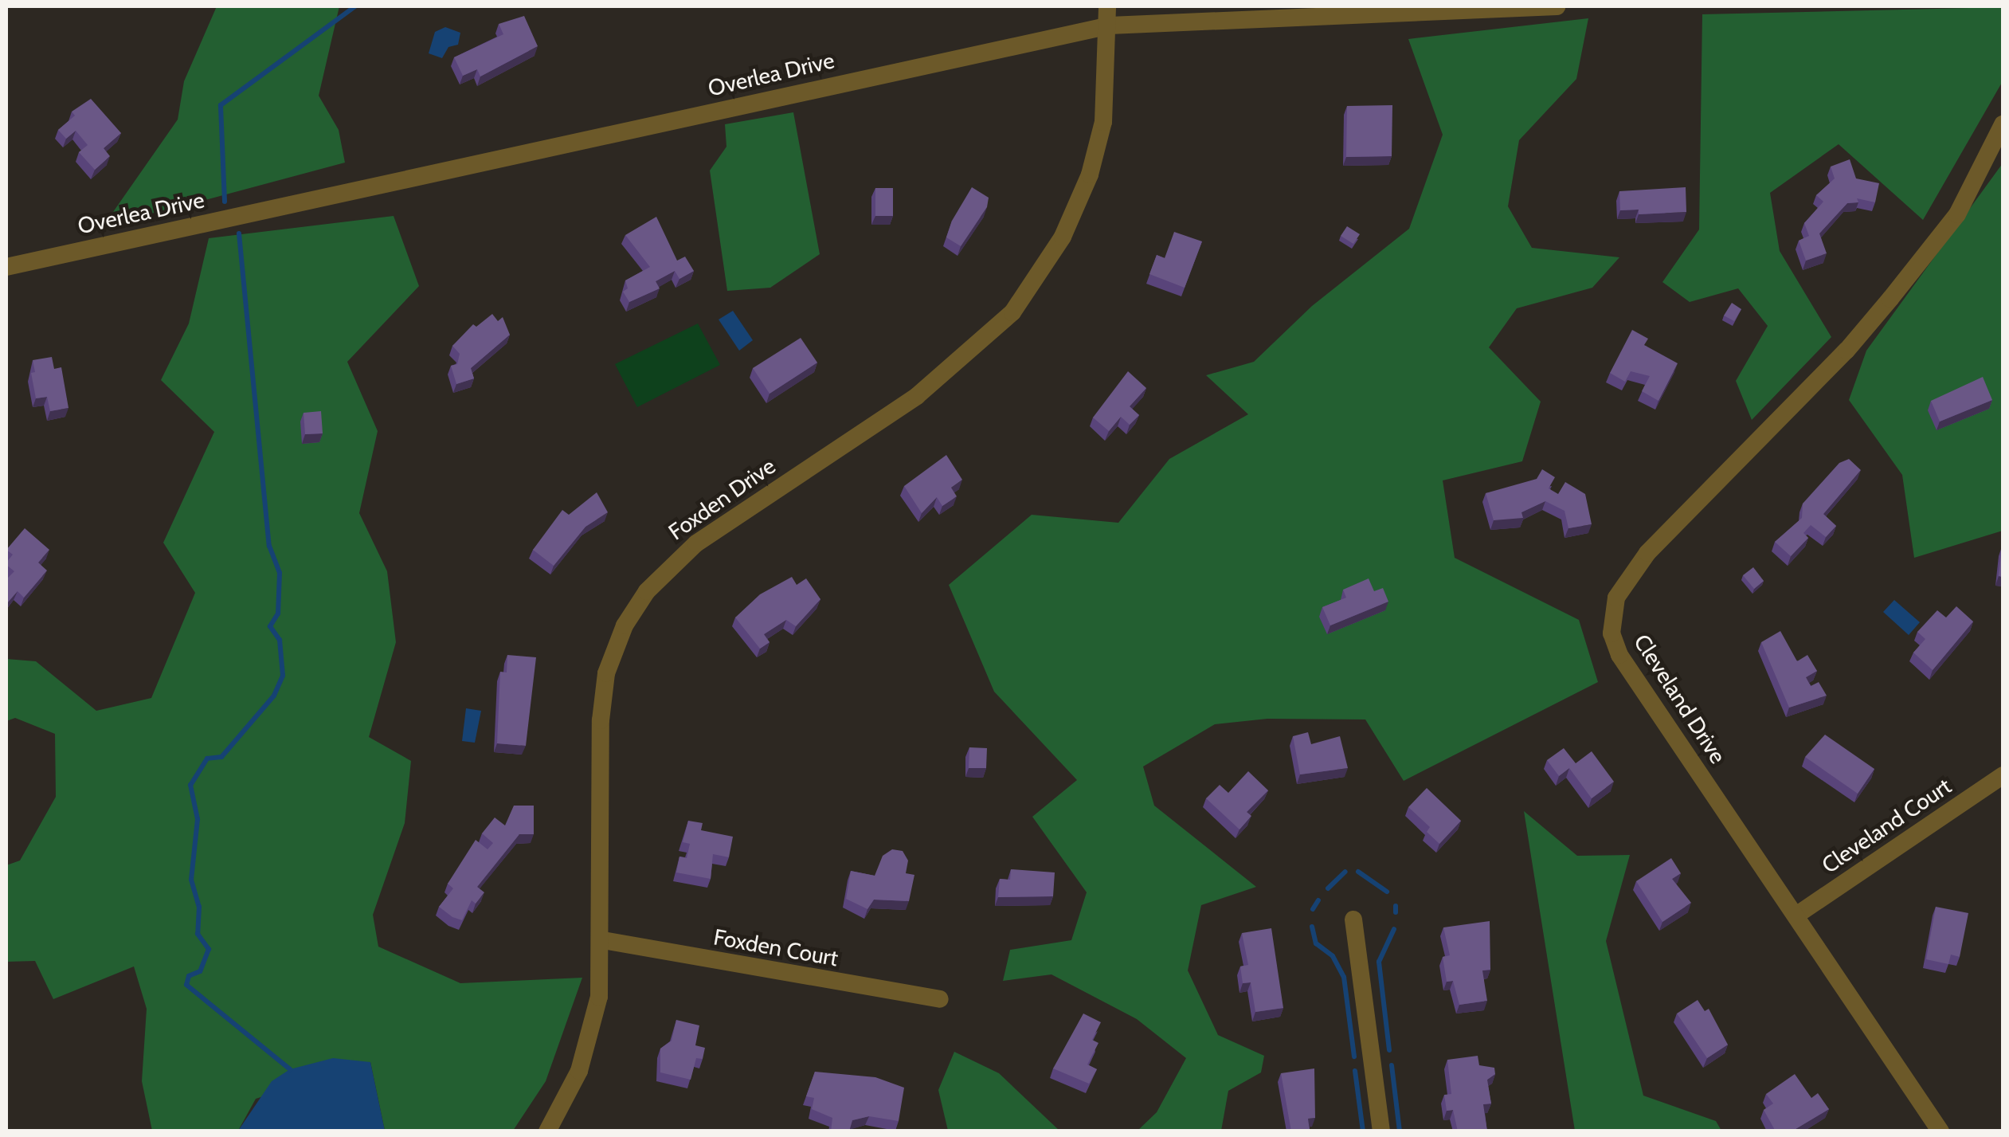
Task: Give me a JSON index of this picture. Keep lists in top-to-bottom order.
{
  "streets": {
    "street": [
      "Overlea Drive",
      "Foxden Drive",
      "Cleveland Drive",
      "Cleveland Court",
      "Foxden Court"
    ]
  },
  "crossings": [
    ["Overlea Drive", "Foxden Drive"],
    ["Foxden Drive", "Foxden Court"],
    ["Cleveland Drive", "Cleveland Court"]
  ]
}
